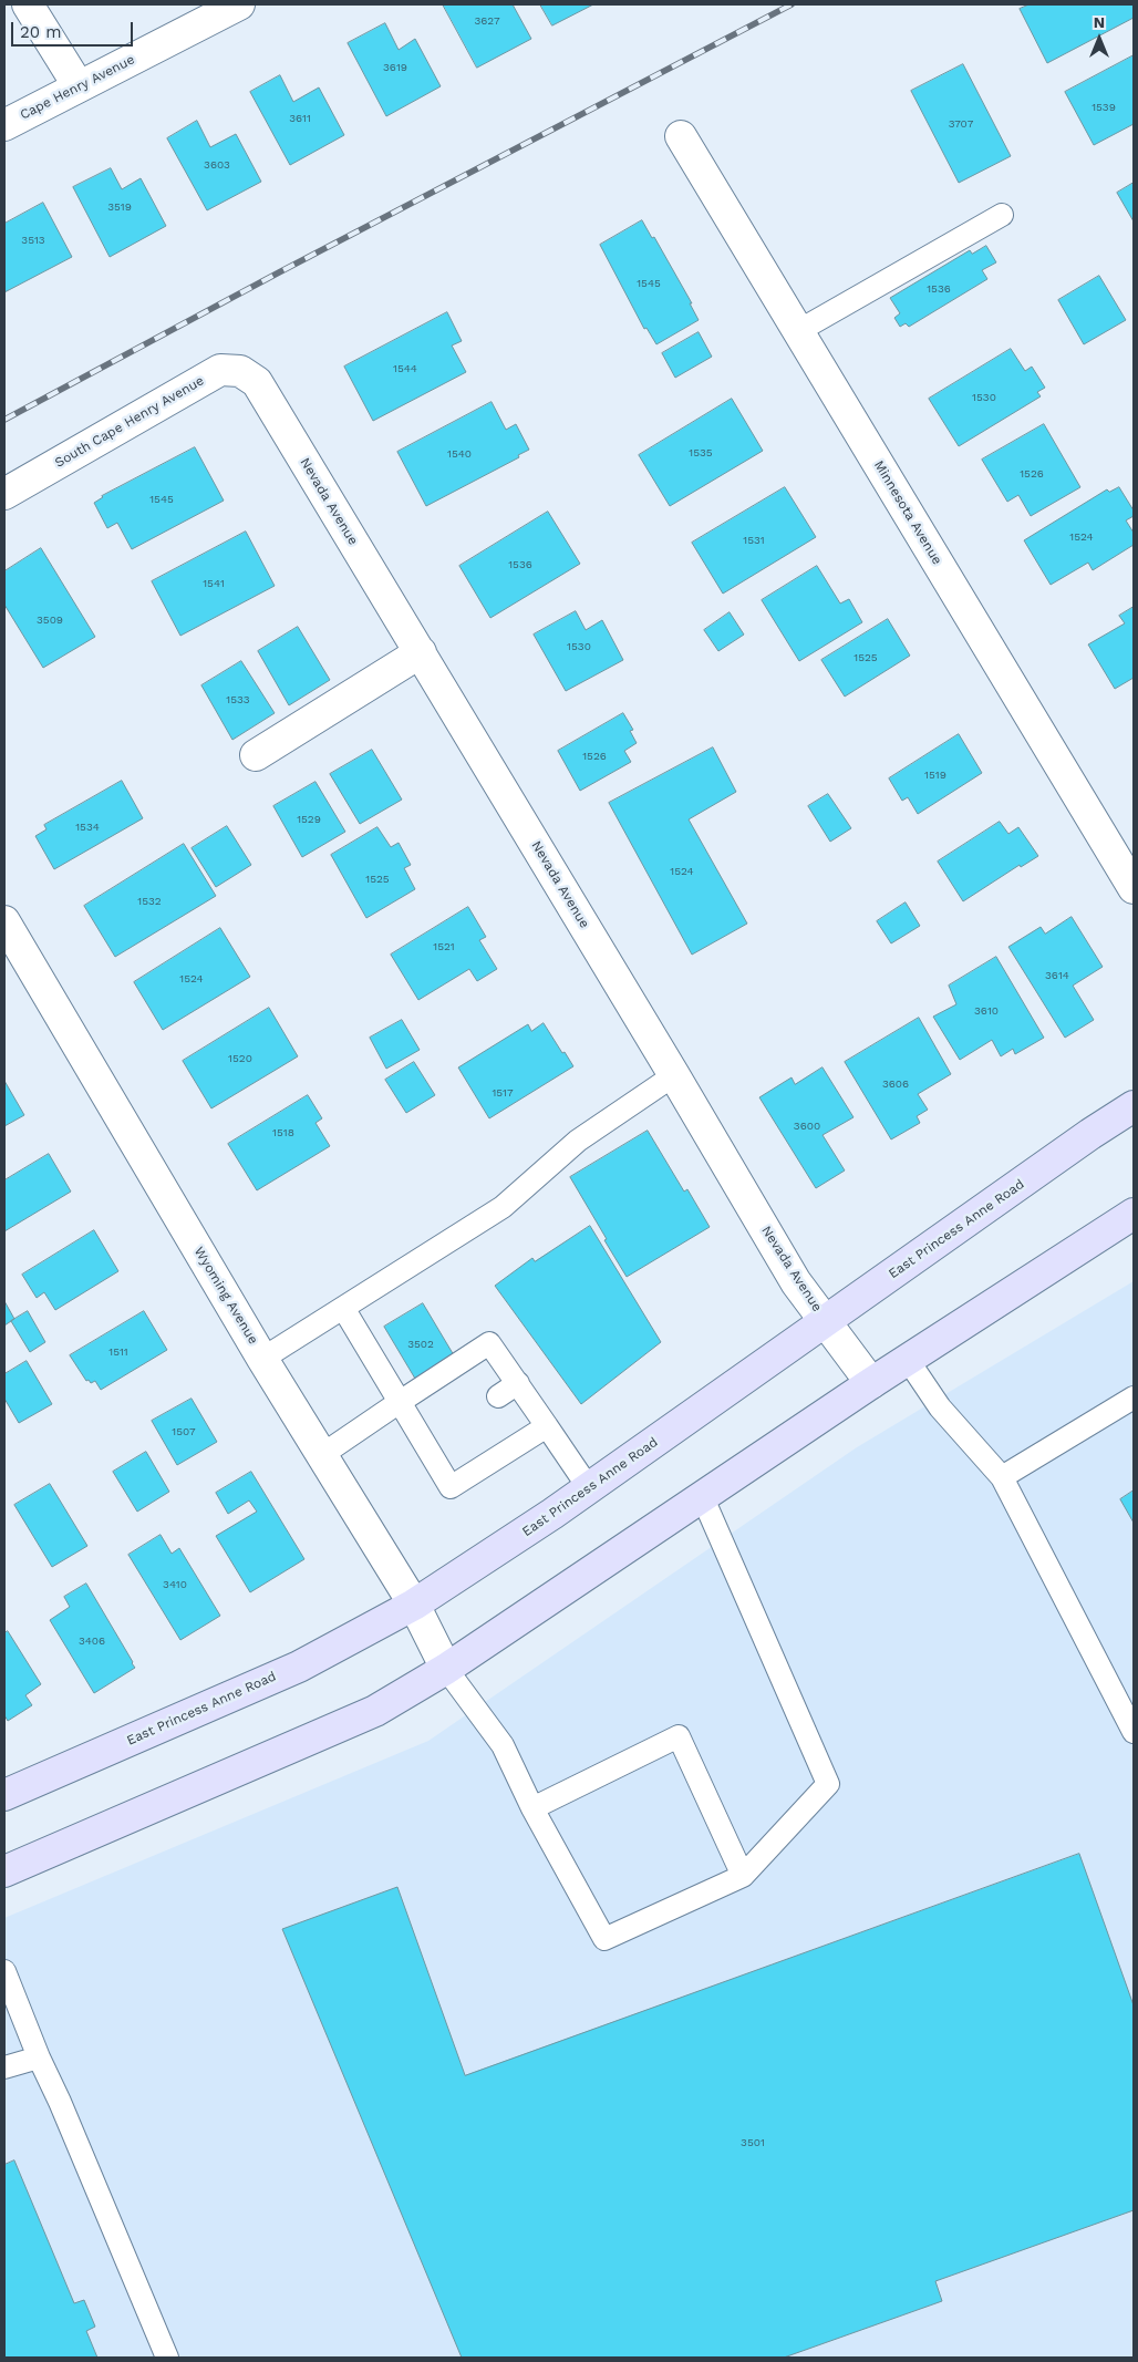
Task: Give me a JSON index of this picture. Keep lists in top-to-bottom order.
{
  "streets": {
    "main road": ["East Princess Anne Road"],
    "street": [
      "Cape Henry Avenue",
      "South Cape Henry Avenue",
      "Nevada Avenue",
      "Minnesota Avenue",
      "Wyoming Avenue"
    ]
  },
  "crossings": [
    ["South Cape Henry Avenue", "Nevada Avenue"],
    ["Nevada Avenue", "East Princess Anne Road"],
    ["East Princess Anne Road", "Wyoming Avenue"]
  ],
  "house_numbers": [
    "3627",
    "3619",
    "1539",
    "3611",
    "3707",
    "3603",
    "3519",
    "3513",
    "1545",
    "1536",
    "1544",
    "1530",
    "1535",
    "1540",
    "1526",
    "1545",
    "1524",
    "1531",
    "1536",
    "1541",
    "3509",
    "1530",
    "1525",
    "1533",
    "1526",
    "1519",
    "1529",
    "1534",
    "1524",
    "1525",
    "1532",
    "1521",
    "3614",
    "1524",
    "3610",
    "1520",
    "3606",
    "1517",
    "3600",
    "1518",
    "3502",
    "1511",
    "1507",
    "3410",
    "3406",
    "3501"
  ],
  "scale_bar": "20 m",
  "north": "top"
}
